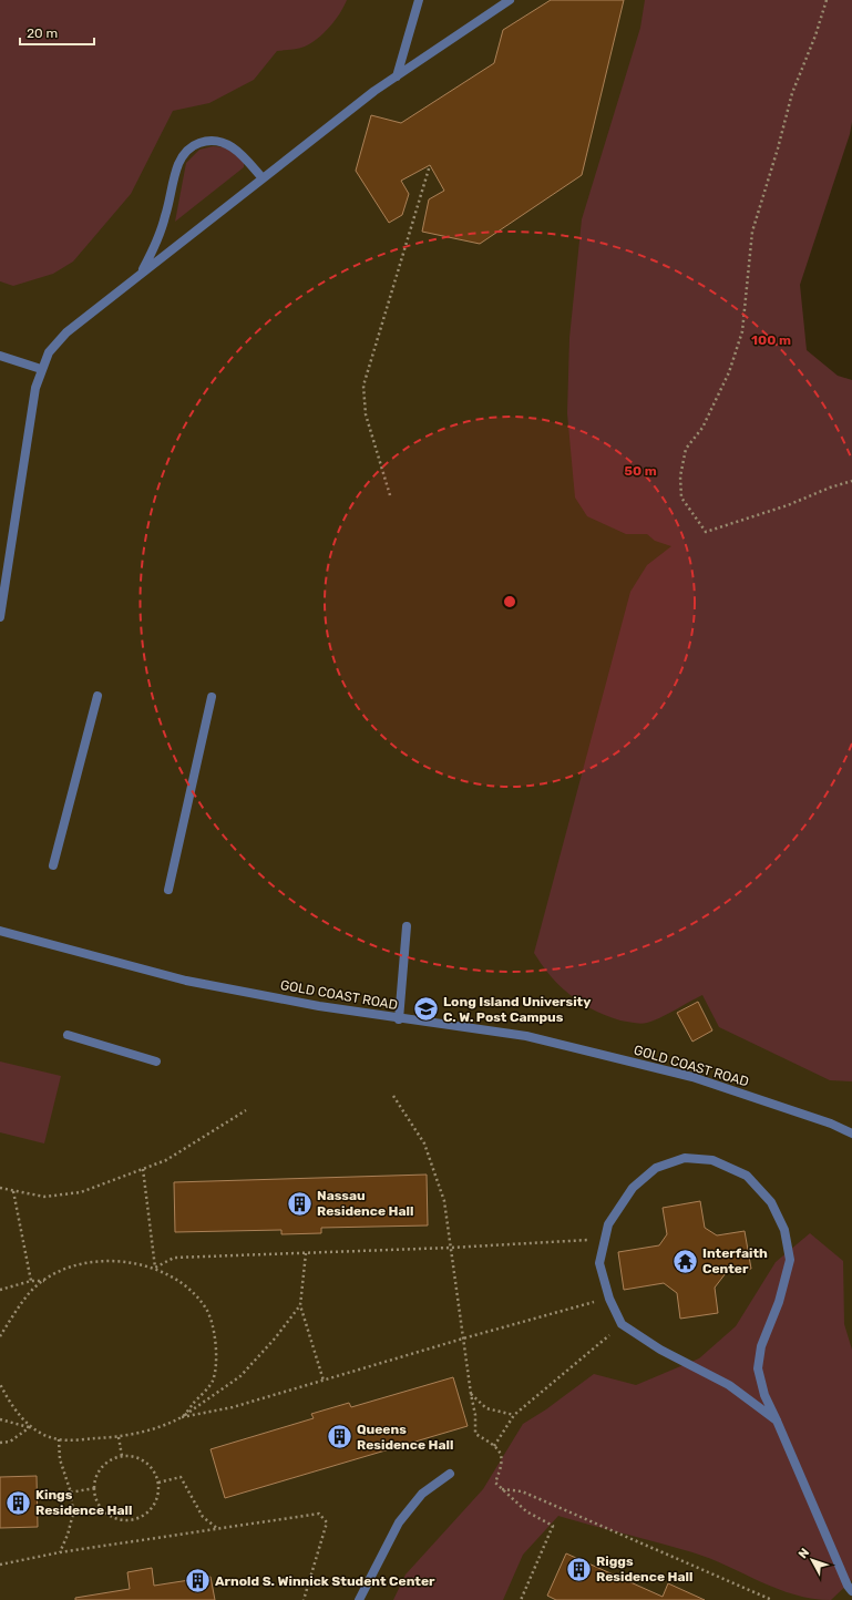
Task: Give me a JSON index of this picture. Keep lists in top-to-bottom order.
{
  "streets": {
    "street": ["GOLD COAST ROAD"]
  },
  "places": {
    "school or university": ["Long Island University C. W. Post Campus"],
    "building": [
      "Nassau Residence Hall",
      "Queens Residence Hall",
      "Kings Residence Hall",
      "Riggs Residence Hall",
      "Arnold S. Winnick Student Center"
    ],
    "temple": ["Interfaith Center"]
  },
  "scale_bar": "20 m",
  "north": "top left",
  "rings": ["100 m", "50 m"]
}
